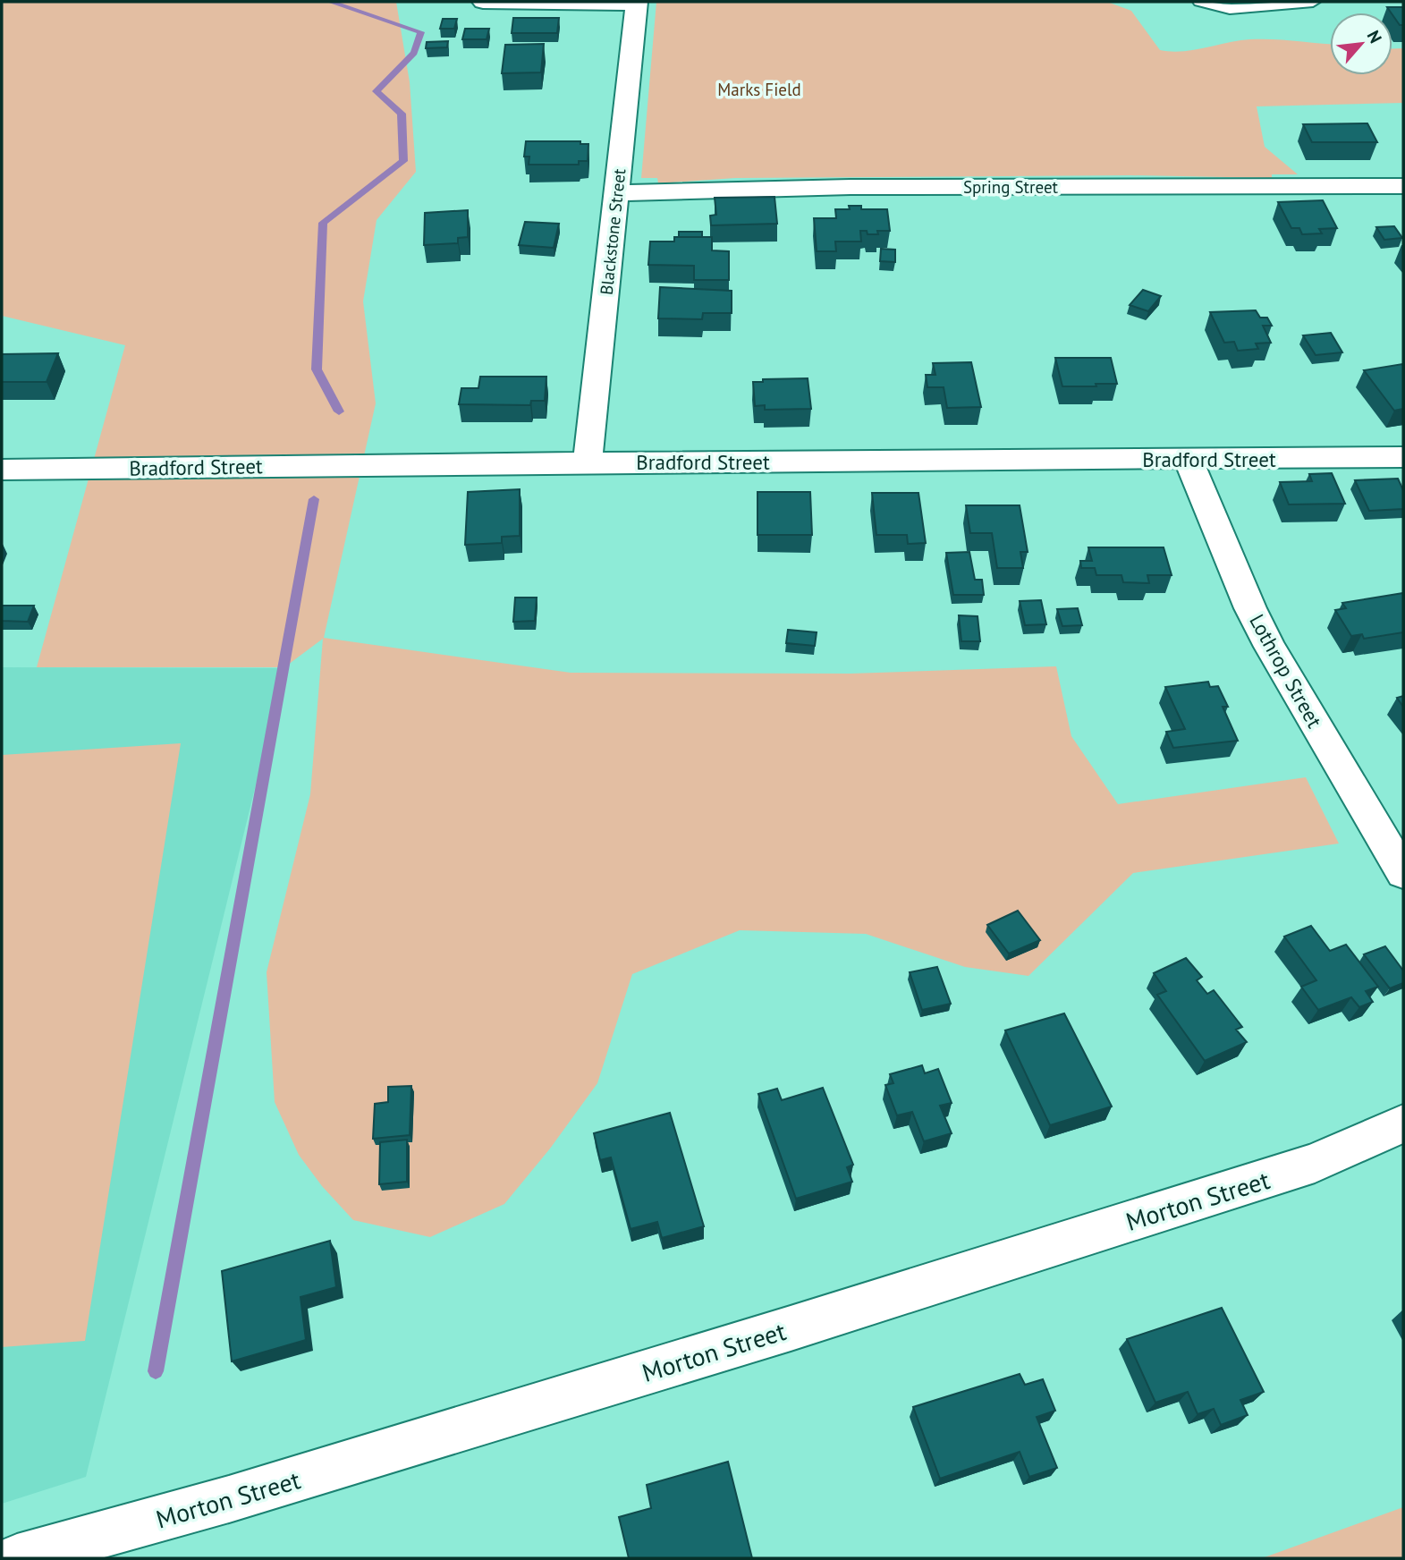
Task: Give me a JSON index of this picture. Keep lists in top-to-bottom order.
{
  "streets": {
    "street": [
      "Spring Street",
      "Blackstone Street",
      "Bradford Street",
      "Lothrop Street",
      "Morton Street"
    ]
  },
  "crossings": [
    ["Spring Street", "Blackstone Street"],
    ["Blackstone Street", "Bradford Street"],
    ["Bradford Street", "Lothrop Street"]
  ],
  "parks": ["Marks Field"],
  "north": "top right"
}
